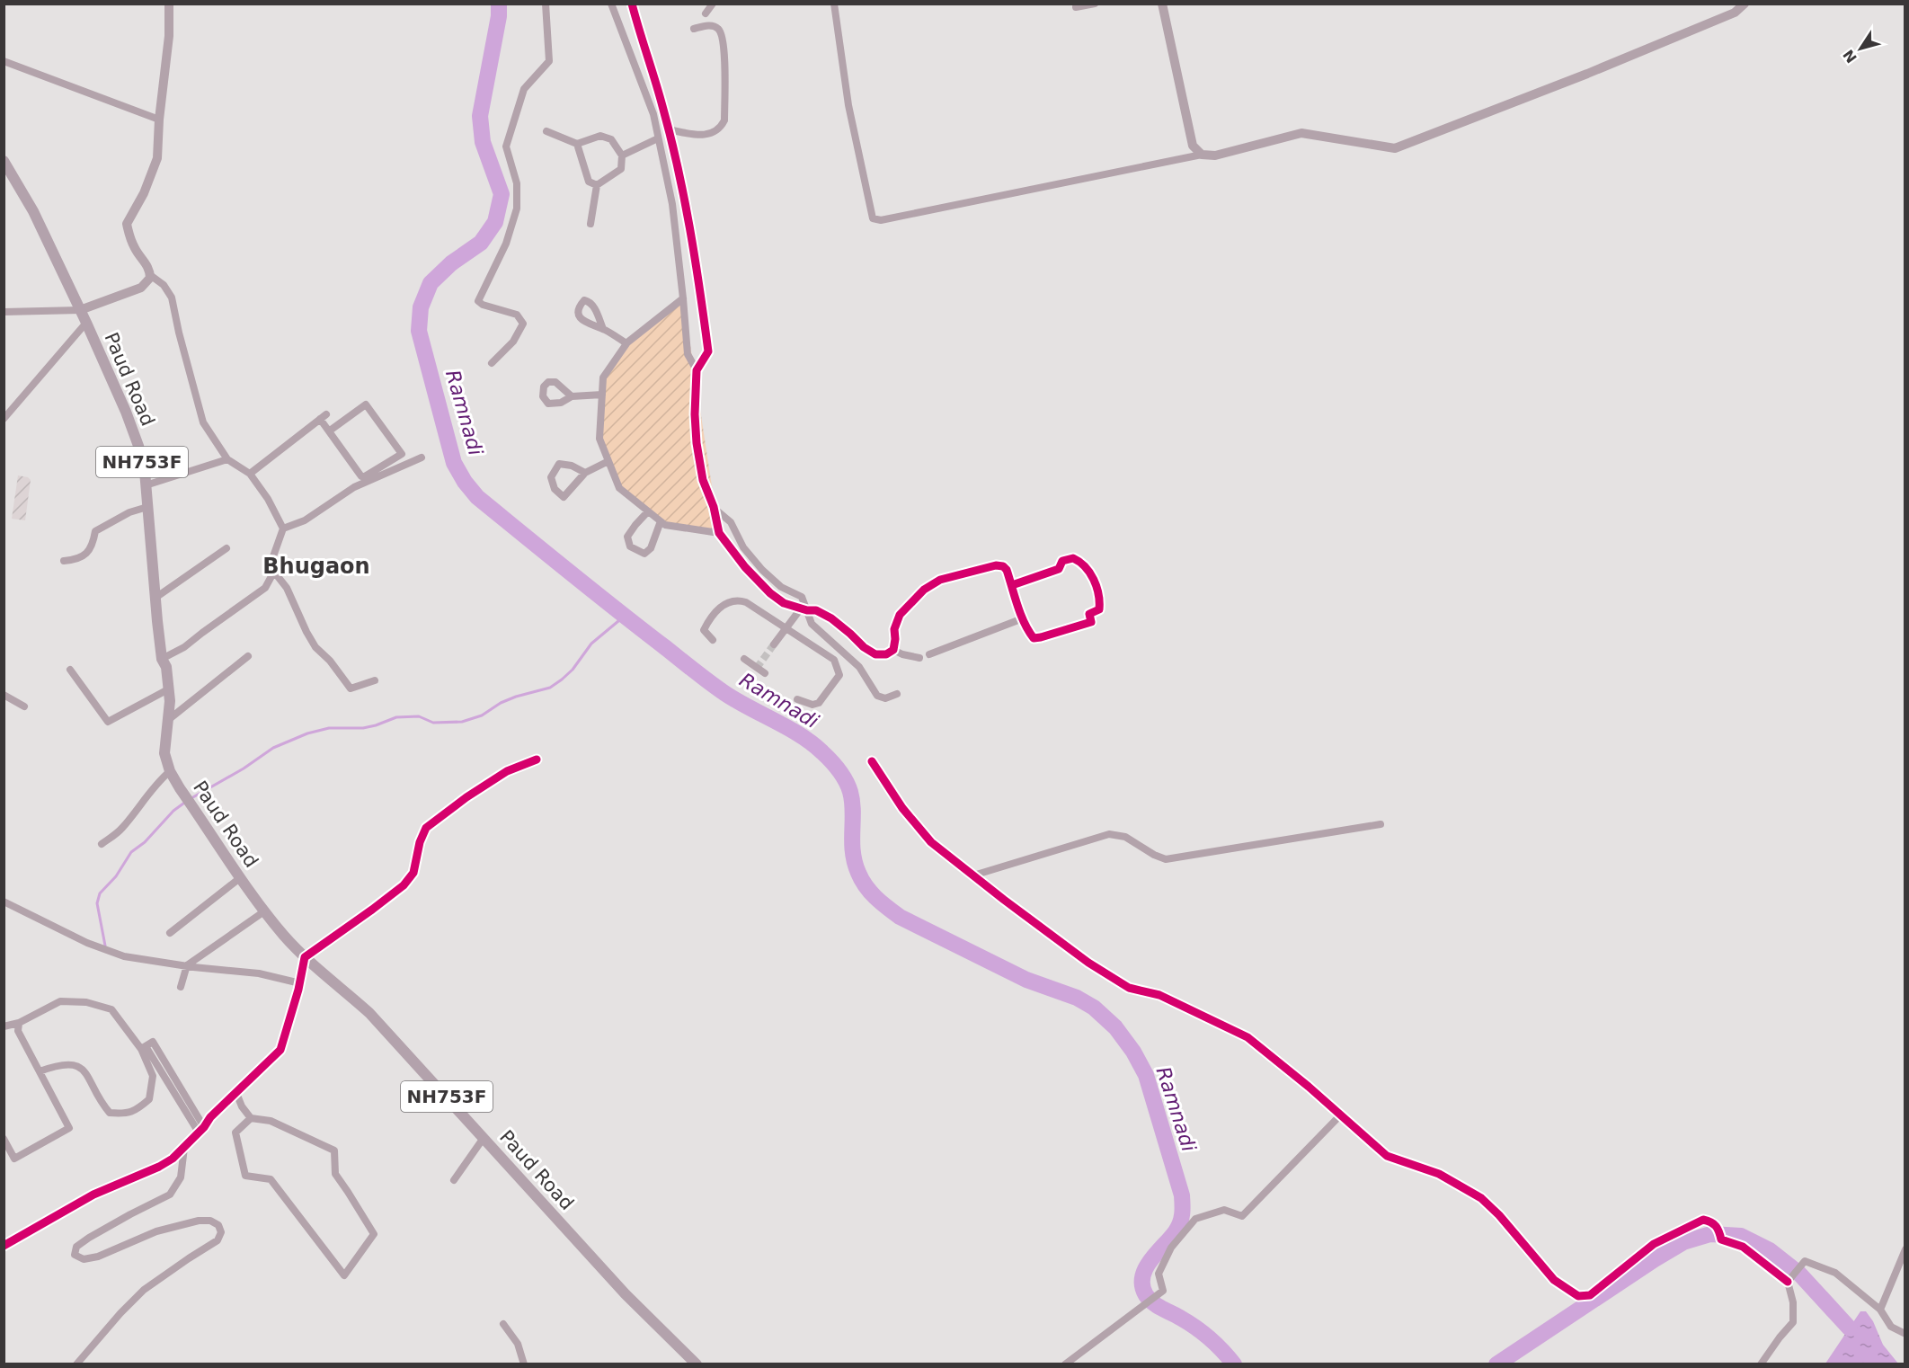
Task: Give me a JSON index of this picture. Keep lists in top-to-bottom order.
{
  "streets": {
    "main road": ["Paud Road", "NH753F"]
  },
  "districts": ["Bhugaon"],
  "water": ["Ramnadi"],
  "north": "bottom left"
}
